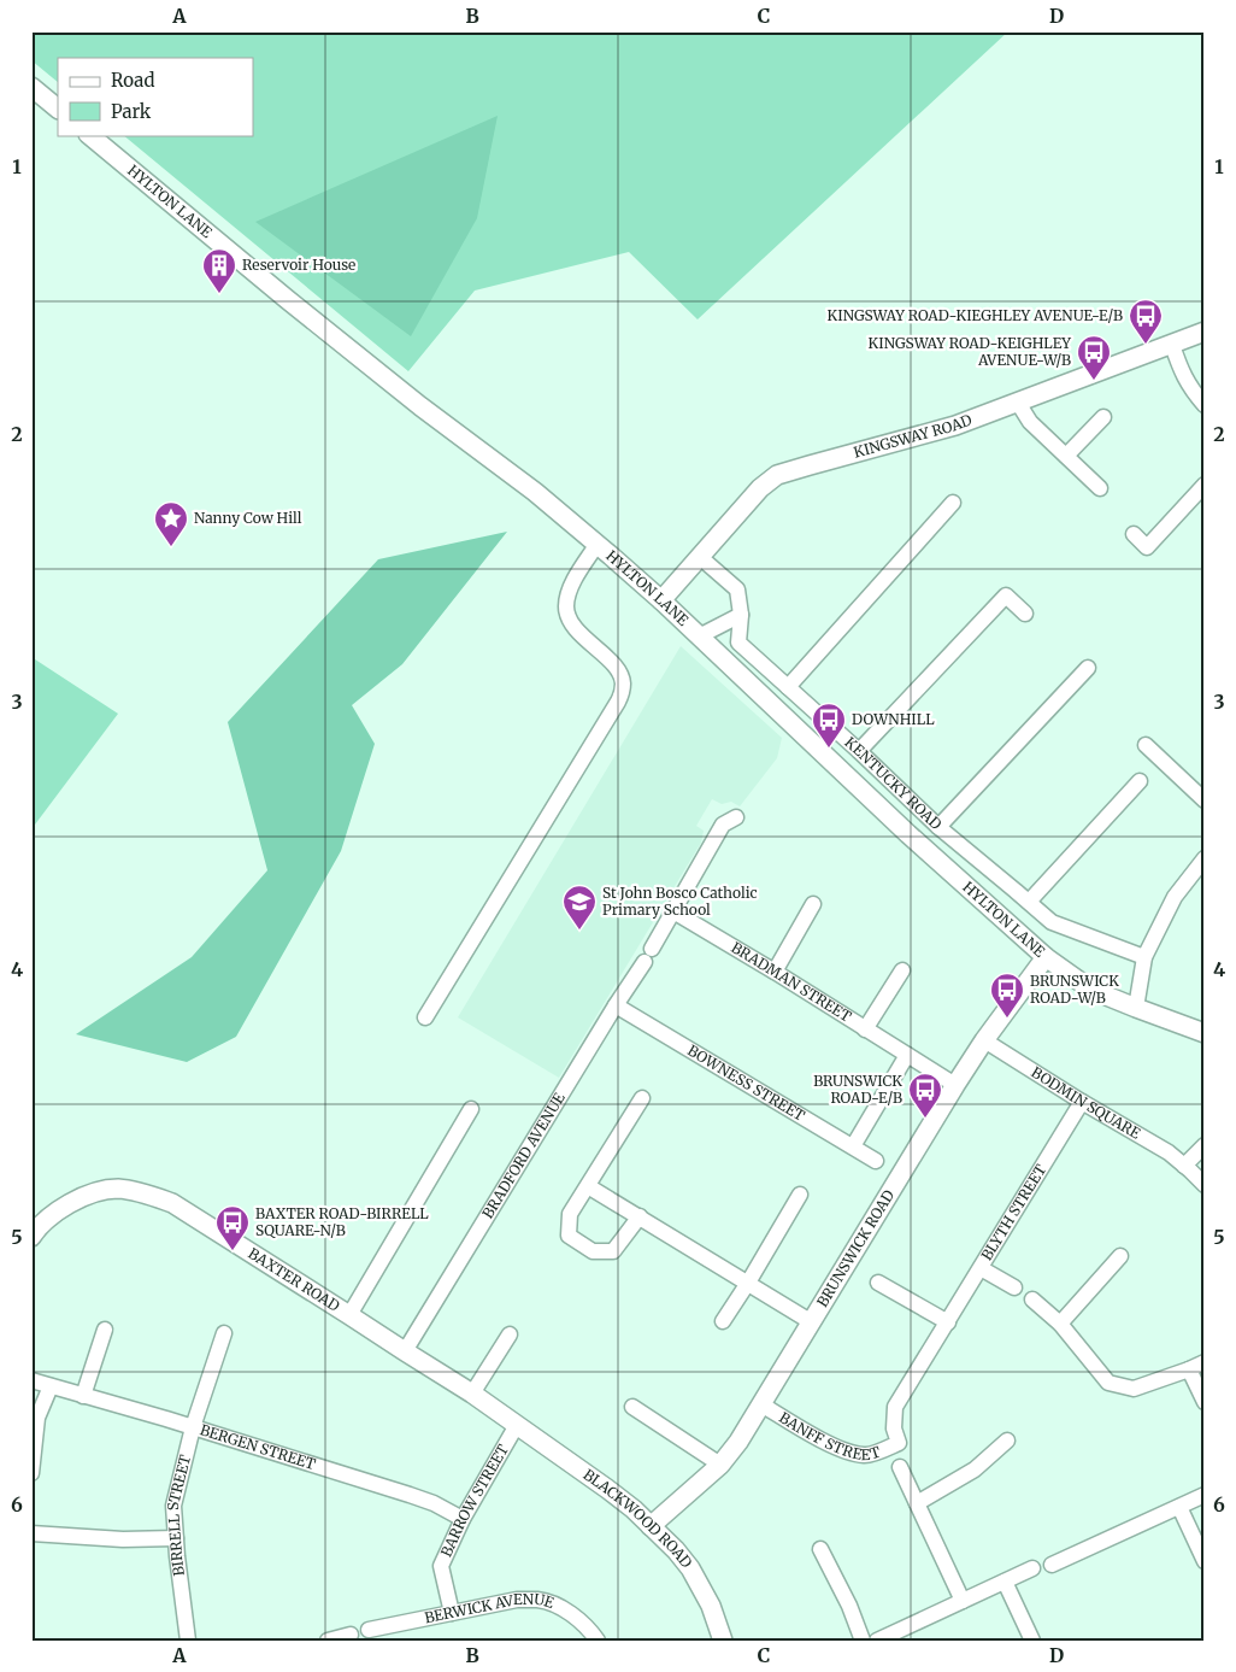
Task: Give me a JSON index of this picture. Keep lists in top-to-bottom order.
{
  "streets": {
    "street": [
      "HYLTON LANE",
      "KINGSWAY ROAD",
      "KENTUCKY ROAD",
      "BRADMAN STREET",
      "BOWNESS STREET",
      "BODMIN SQUARE",
      "BRADFORD AVENUE",
      "BLYTH STREET",
      "BRUNSWICK ROAD",
      "BAXTER ROAD",
      "BANFF STREET",
      "BERGEN STREET",
      "BARROW STREET",
      "BIRRELL STREET",
      "BLACKWOOD ROAD",
      "BERWICK AVENUE"
    ]
  },
  "crossings": [
    ["HYLTON LANE", "KINGSWAY ROAD"],
    ["HYLTON LANE", "BRUNSWICK ROAD"],
    ["KINGSWAY ROAD", "KENTUCKY ROAD"],
    ["BRADMAN STREET", "BRADFORD AVENUE"],
    ["BRADMAN STREET", "BRUNSWICK ROAD"],
    ["BOWNESS STREET", "BRADFORD AVENUE"],
    ["BODMIN SQUARE", "BLYTH STREET"],
    ["BODMIN SQUARE", "BRUNSWICK ROAD"],
    ["BRADFORD AVENUE", "BAXTER ROAD"],
    ["BLYTH STREET", "BANFF STREET"],
    ["BRUNSWICK ROAD", "BANFF STREET"],
    ["BRUNSWICK ROAD", "BLACKWOOD ROAD"],
    ["BAXTER ROAD", "BARROW STREET"],
    ["BAXTER ROAD", "BLACKWOOD ROAD"],
    ["BERGEN STREET", "BARROW STREET"],
    ["BERGEN STREET", "BIRRELL STREET"],
    ["BARROW STREET", "BLACKWOOD ROAD"],
    ["BARROW STREET", "BERWICK AVENUE"]
  ],
  "places": {
    "building": ["Reservoir House"],
    "bus stop": [
      "KINGSWAY ROAD-KIEGHLEY AVENUE-E/B",
      "KINGSWAY ROAD-KEIGHLEY AVENUE-W/B",
      "DOWNHILL",
      "BRUNSWICK ROAD-W/B",
      "BRUNSWICK ROAD-E/B",
      "BAXTER ROAD-BIRRELL SQUARE-N/B"
    ],
    "place": ["Nanny Cow Hill"],
    "school or university": ["St John Bosco Catholic Primary School"]
  },
  "legend": ["Road", "Park"],
  "grid": {
    "columns": [
      "A",
      "B",
      "C",
      "D"
    ],
    "rows": [
      "1",
      "2",
      "3",
      "4",
      "5",
      "6"
    ]
  }
}
